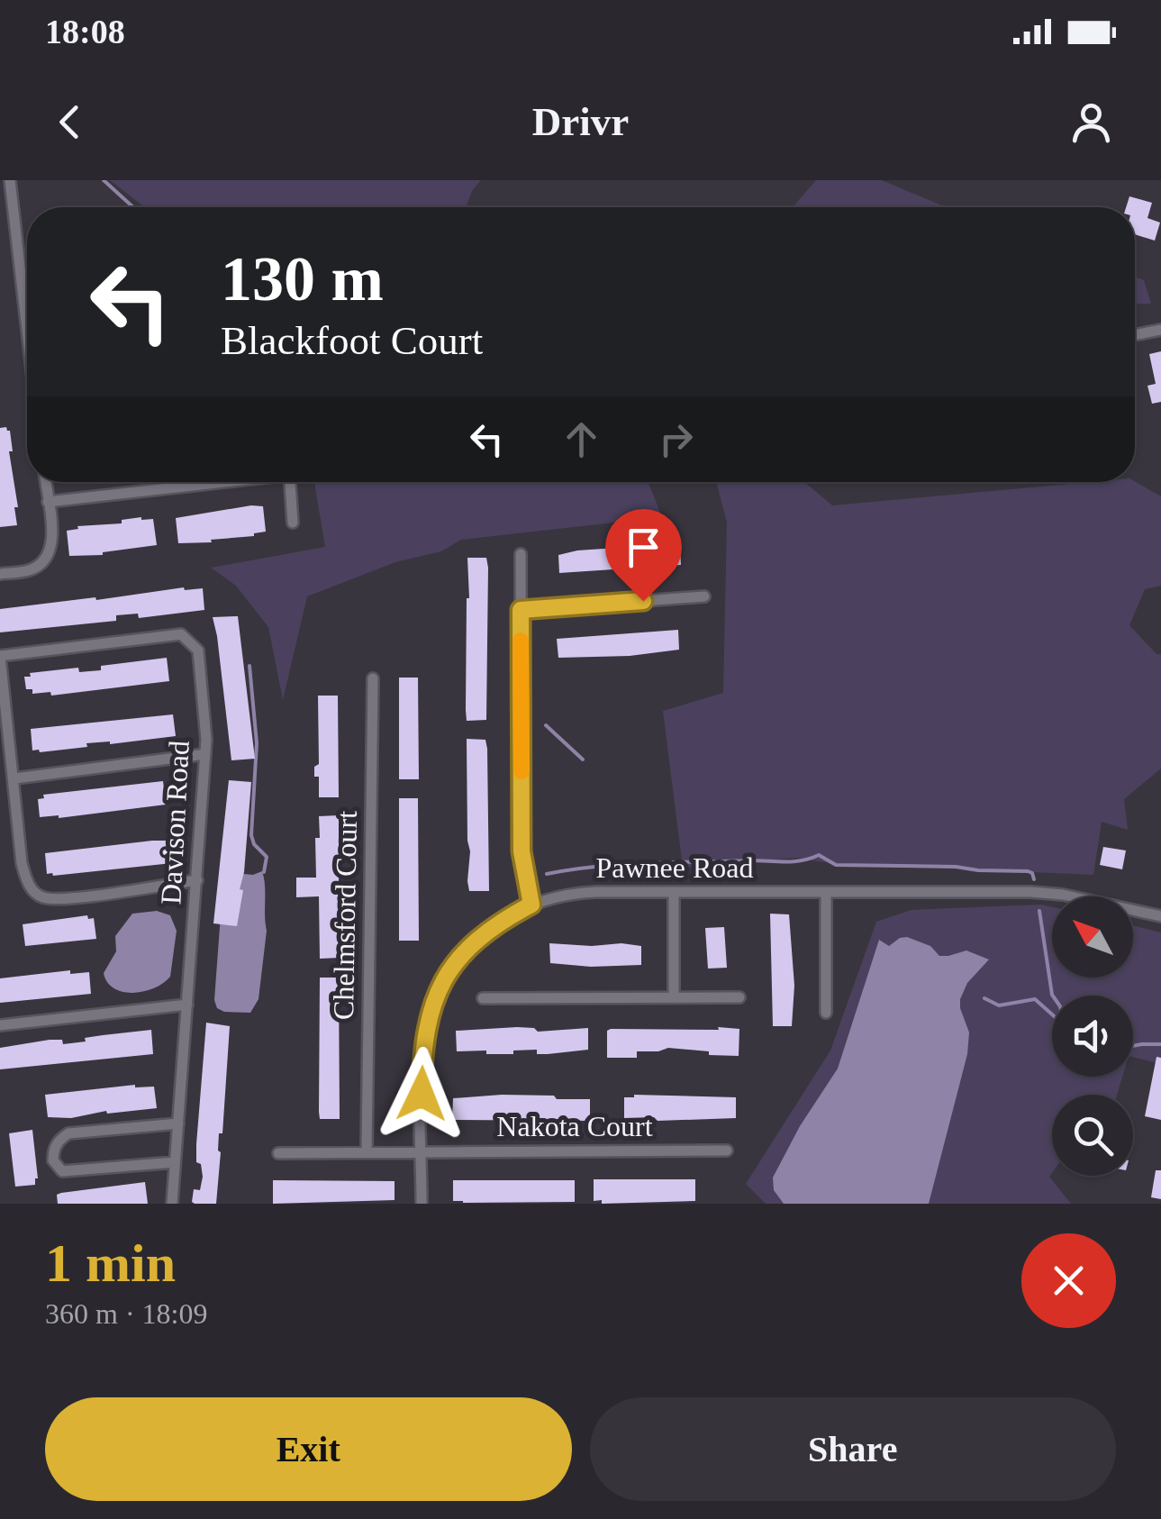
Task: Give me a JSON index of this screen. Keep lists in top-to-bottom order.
{
  "streets": {
    "street": [
      "Davison Road",
      "Pawnee Road",
      "Chelmsford Court",
      "Nakota Court"
    ]
  },
  "crossings": [
    ["Pawnee Road", "Nakota Court"],
    ["Chelmsford Court", "Nakota Court"]
  ],
  "north": "top left",
  "page": {
    "status": "18:08",
    "header": "Drivr",
    "turn": ["130 m", "Blackfoot Court"],
    "heading": ["1 min", "360 m · 18:09"],
    "buttons": ["Exit", "Share"]
  }
}
